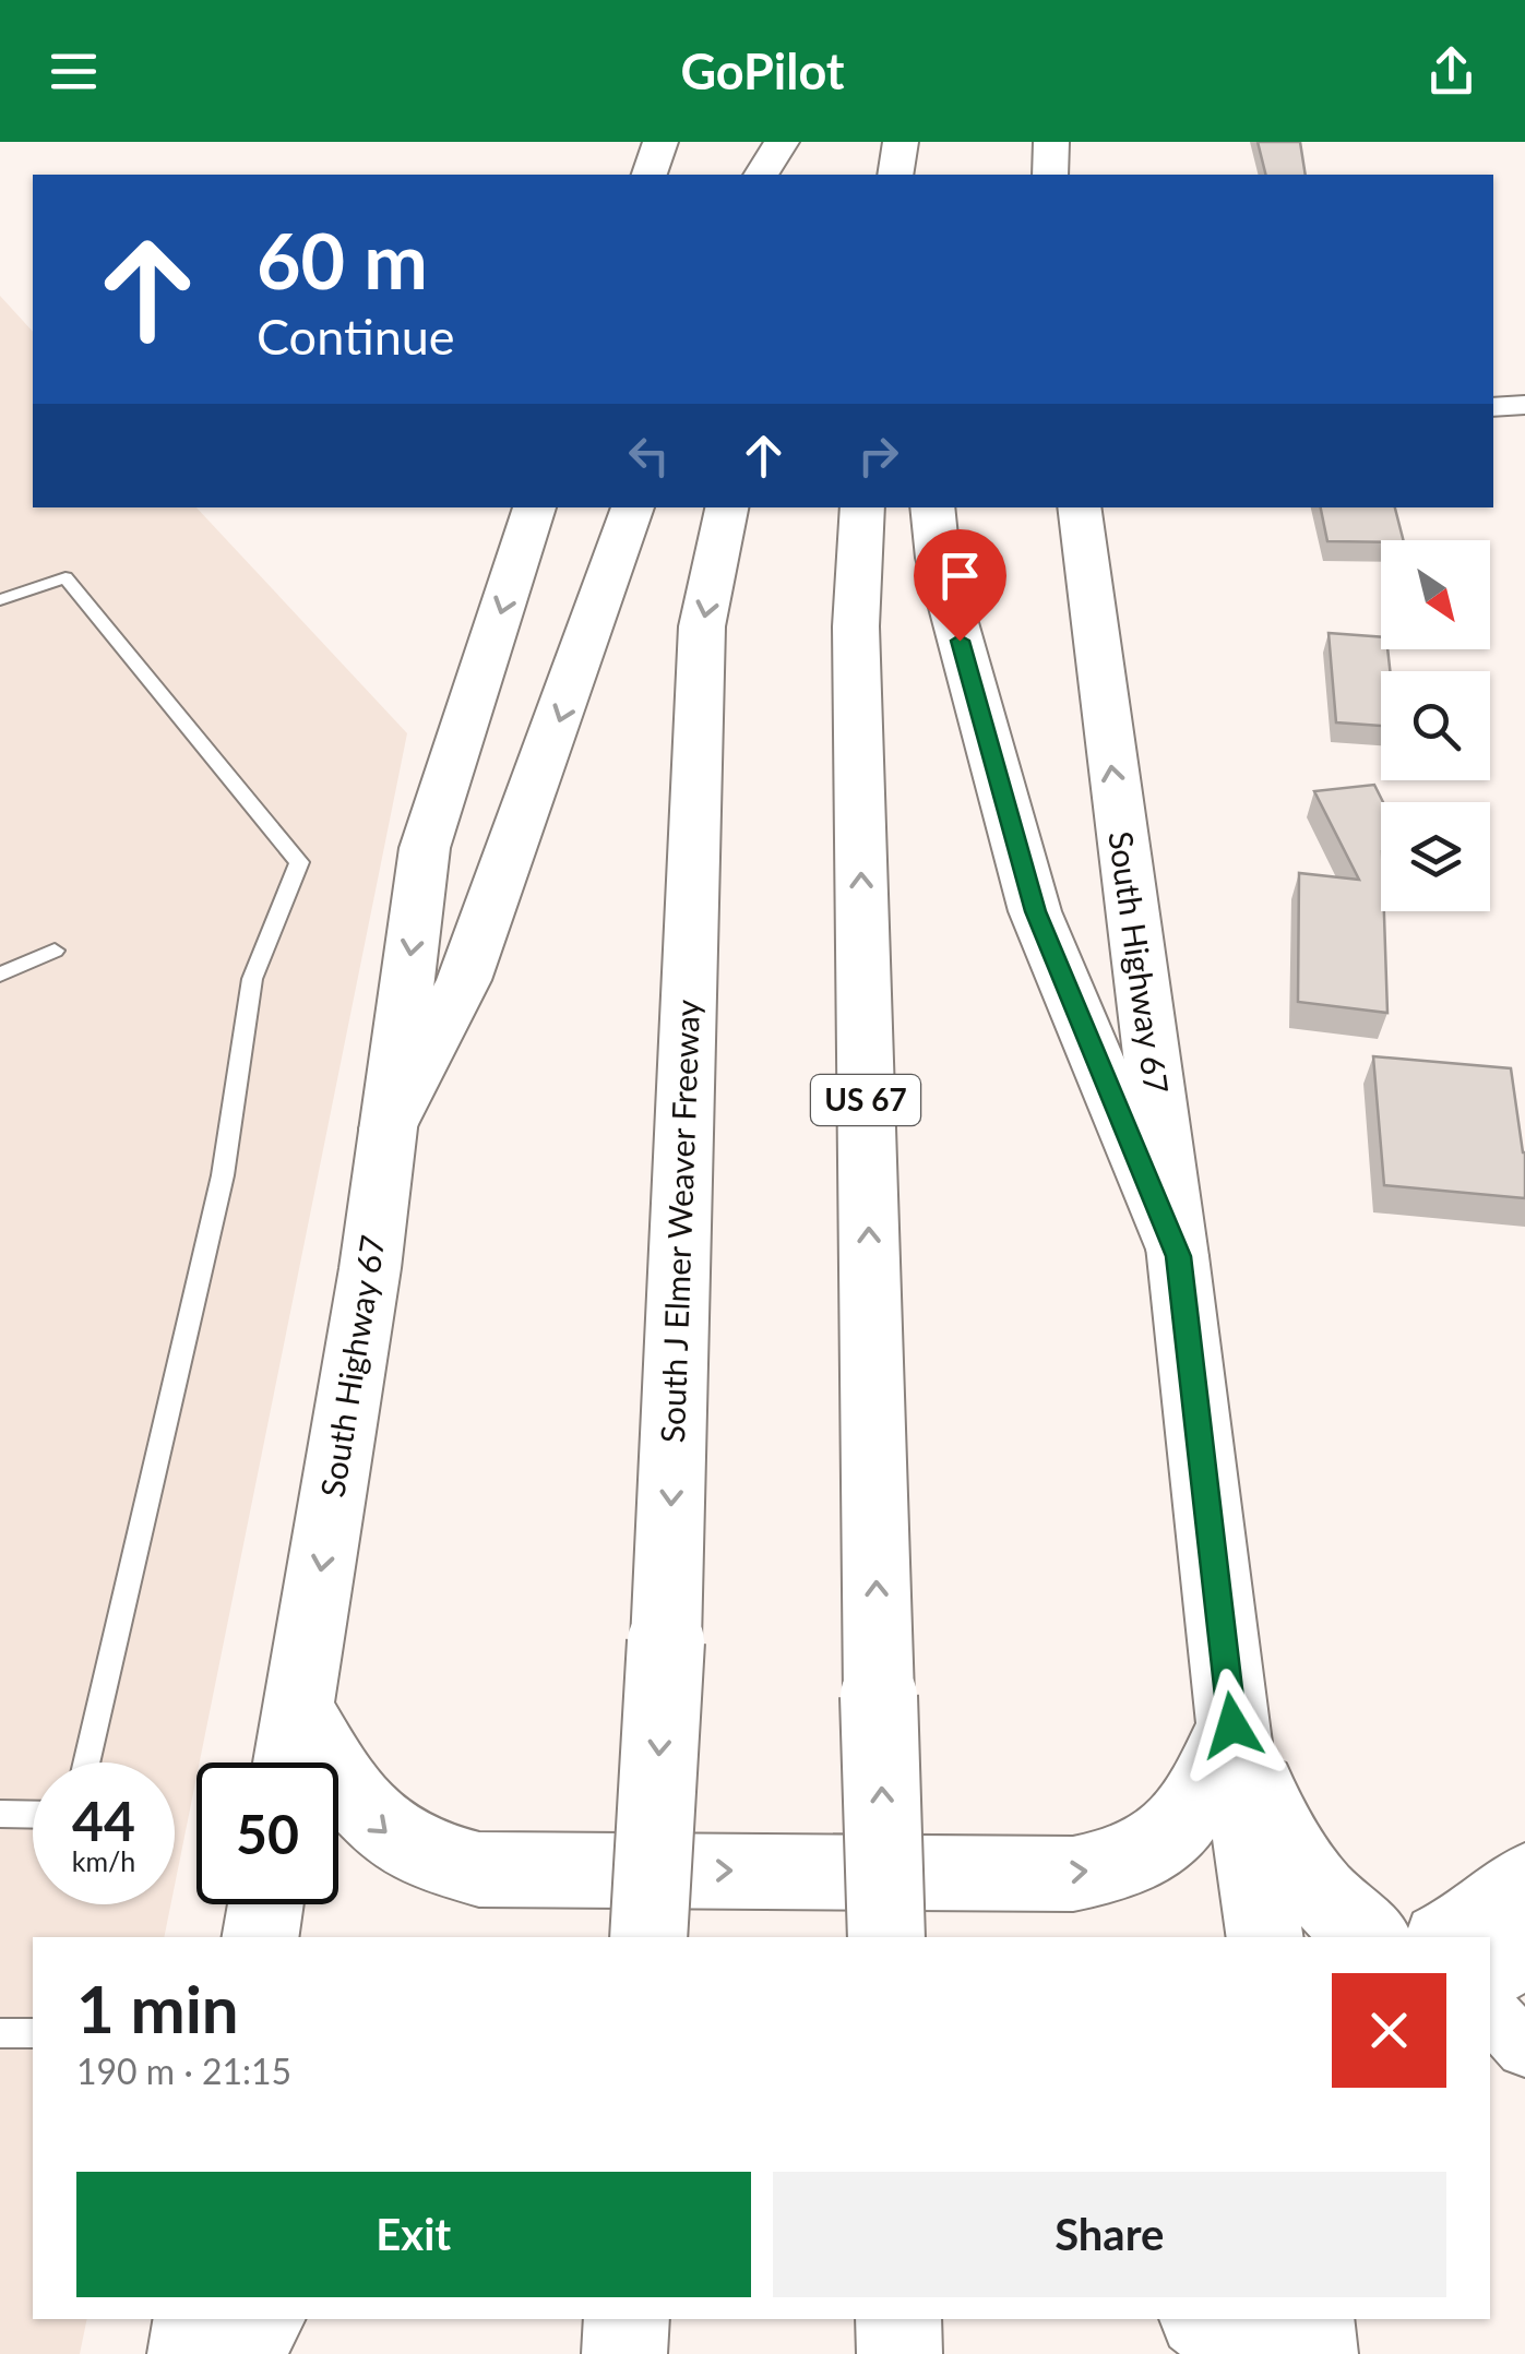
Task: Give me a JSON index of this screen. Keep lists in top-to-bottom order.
{
  "streets": {
    "main road": ["South Highway 67", "US 67", "South J Elmer Weaver Freeway"]
  },
  "north": "bottom right",
  "page": {
    "header": "GoPilot",
    "turn": ["60 m", "Continue"],
    "speed": "44 km/h",
    "limit": "50",
    "heading": ["1 min", "190 m · 21:15"],
    "buttons": ["Exit", "Share"]
  }
}
